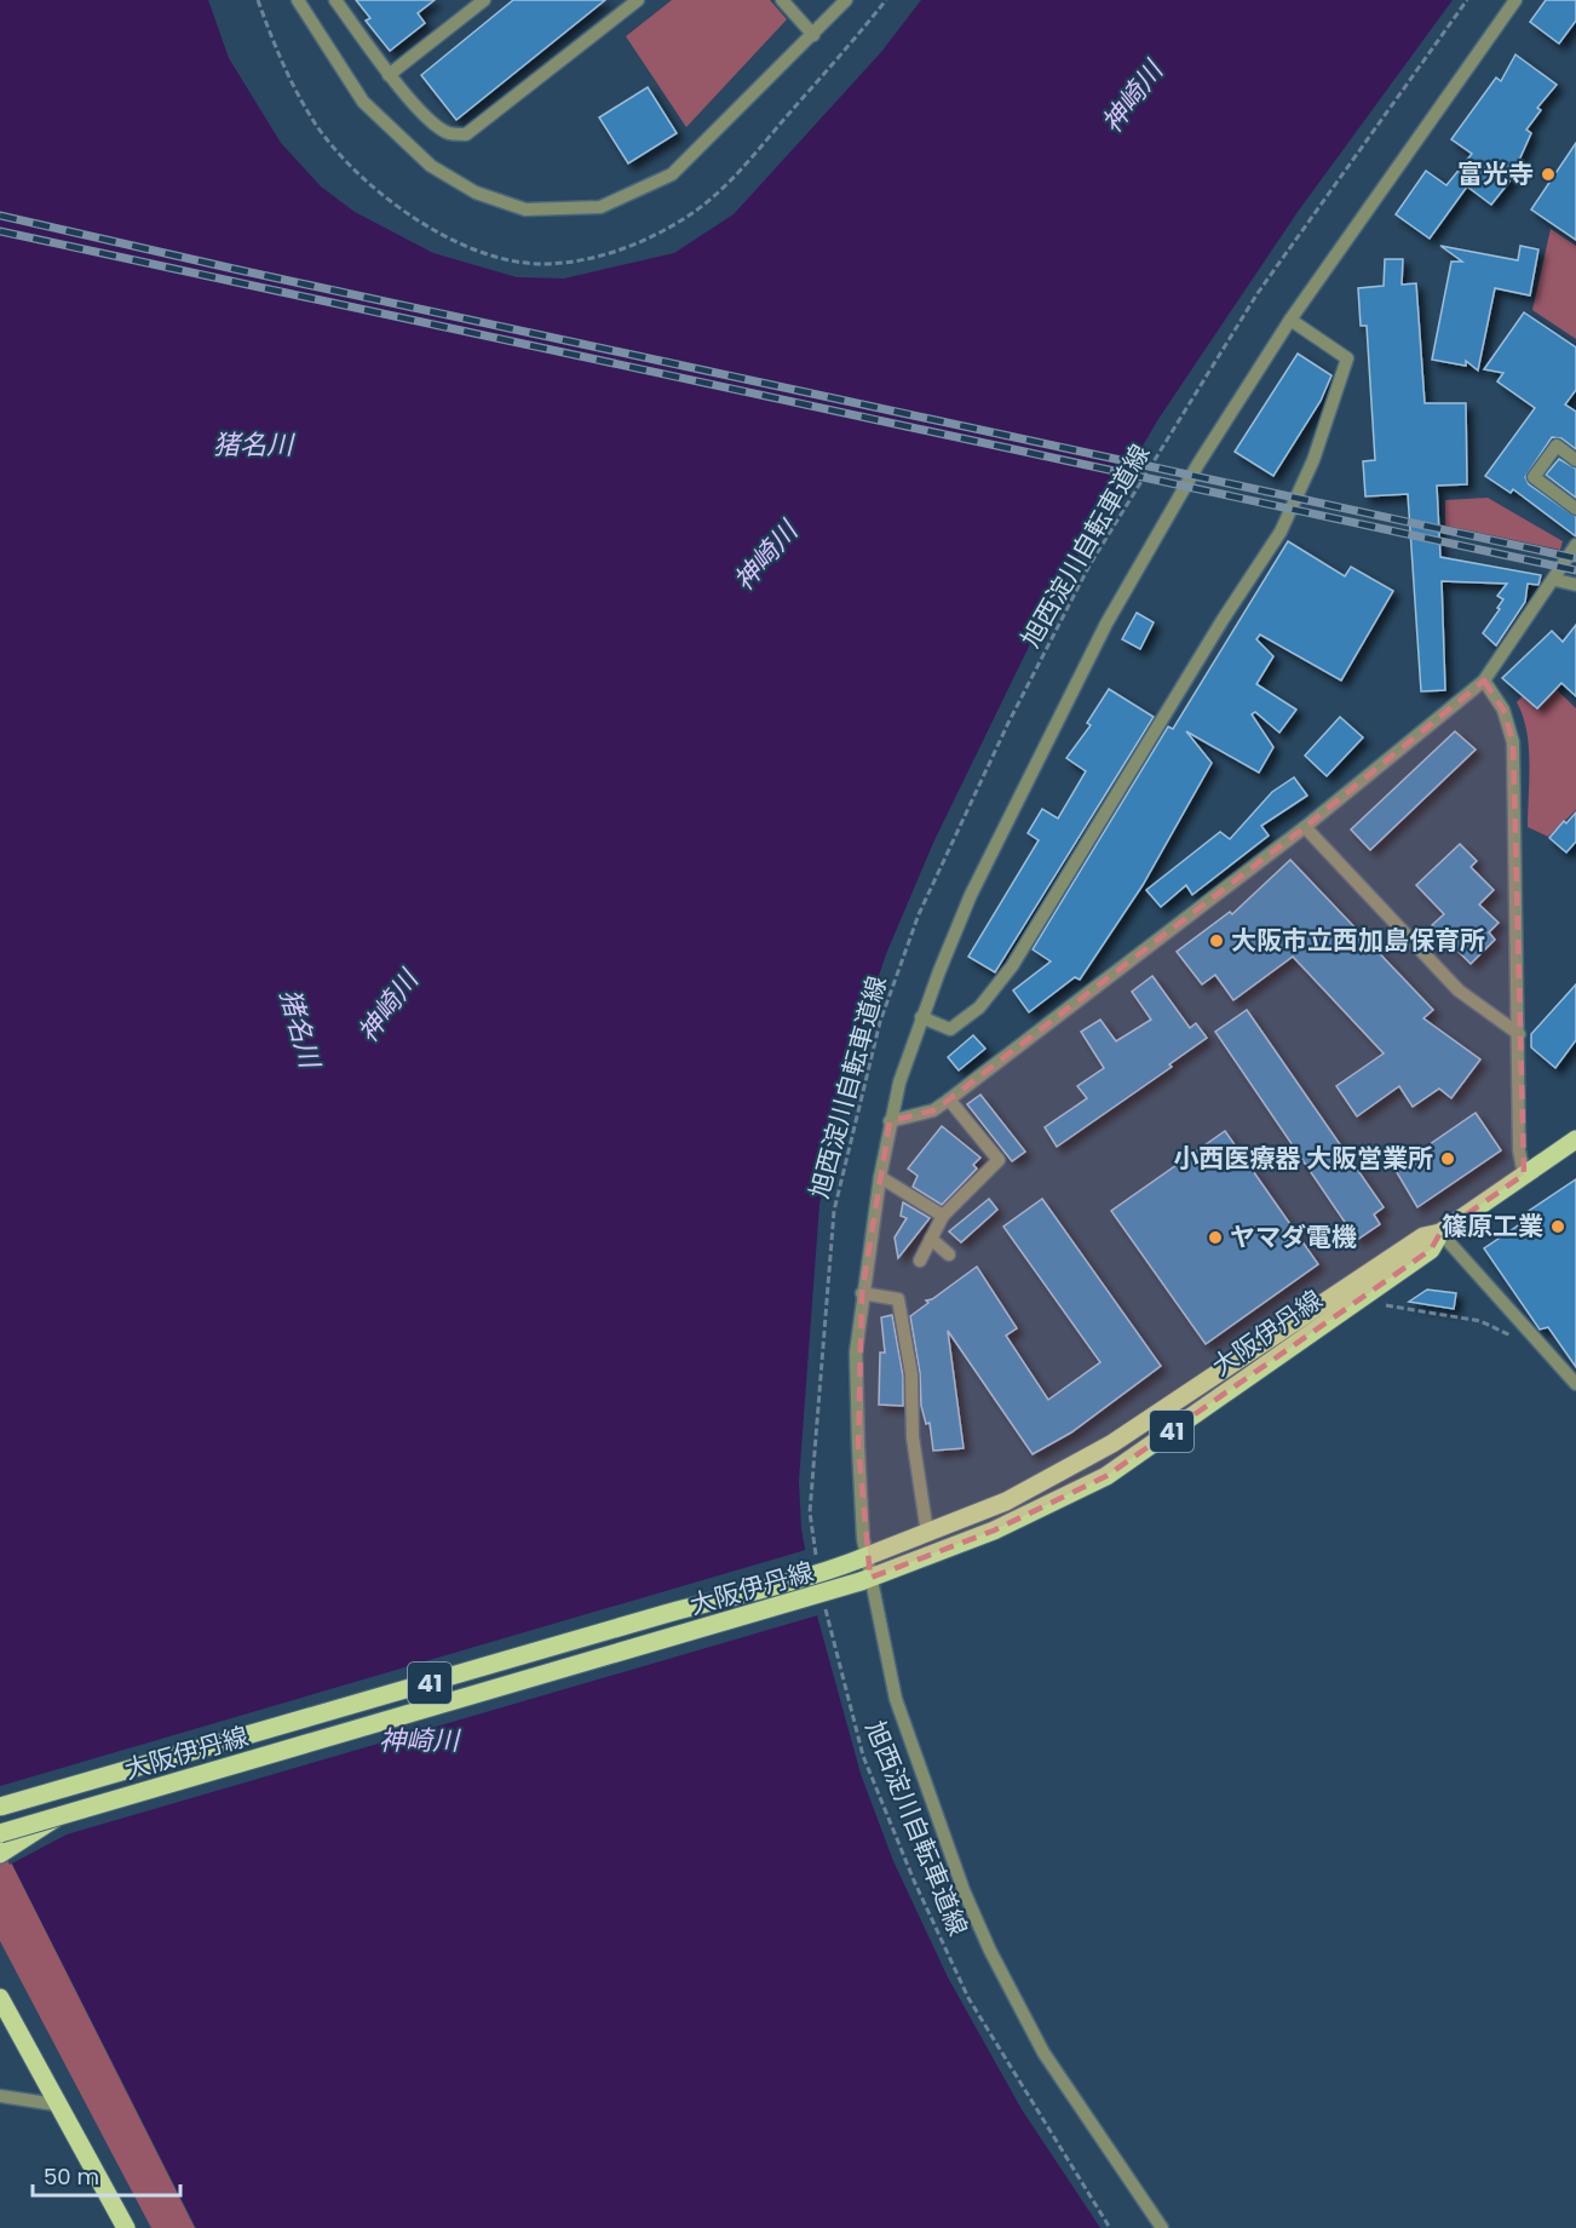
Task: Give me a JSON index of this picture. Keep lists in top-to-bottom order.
{
  "streets": {
    "main road": ["大阪伊丹線", "41"],
    "path": ["旭西淀川自転車道線"]
  },
  "water": ["神崎川", "猪名川"],
  "places": [
    "富光寺",
    "大阪市立西加島保育所",
    "小西医療器 大阪営業所",
    "篠原工業",
    "ヤマダ電機"
  ],
  "scale_bar": "50 m"
}
